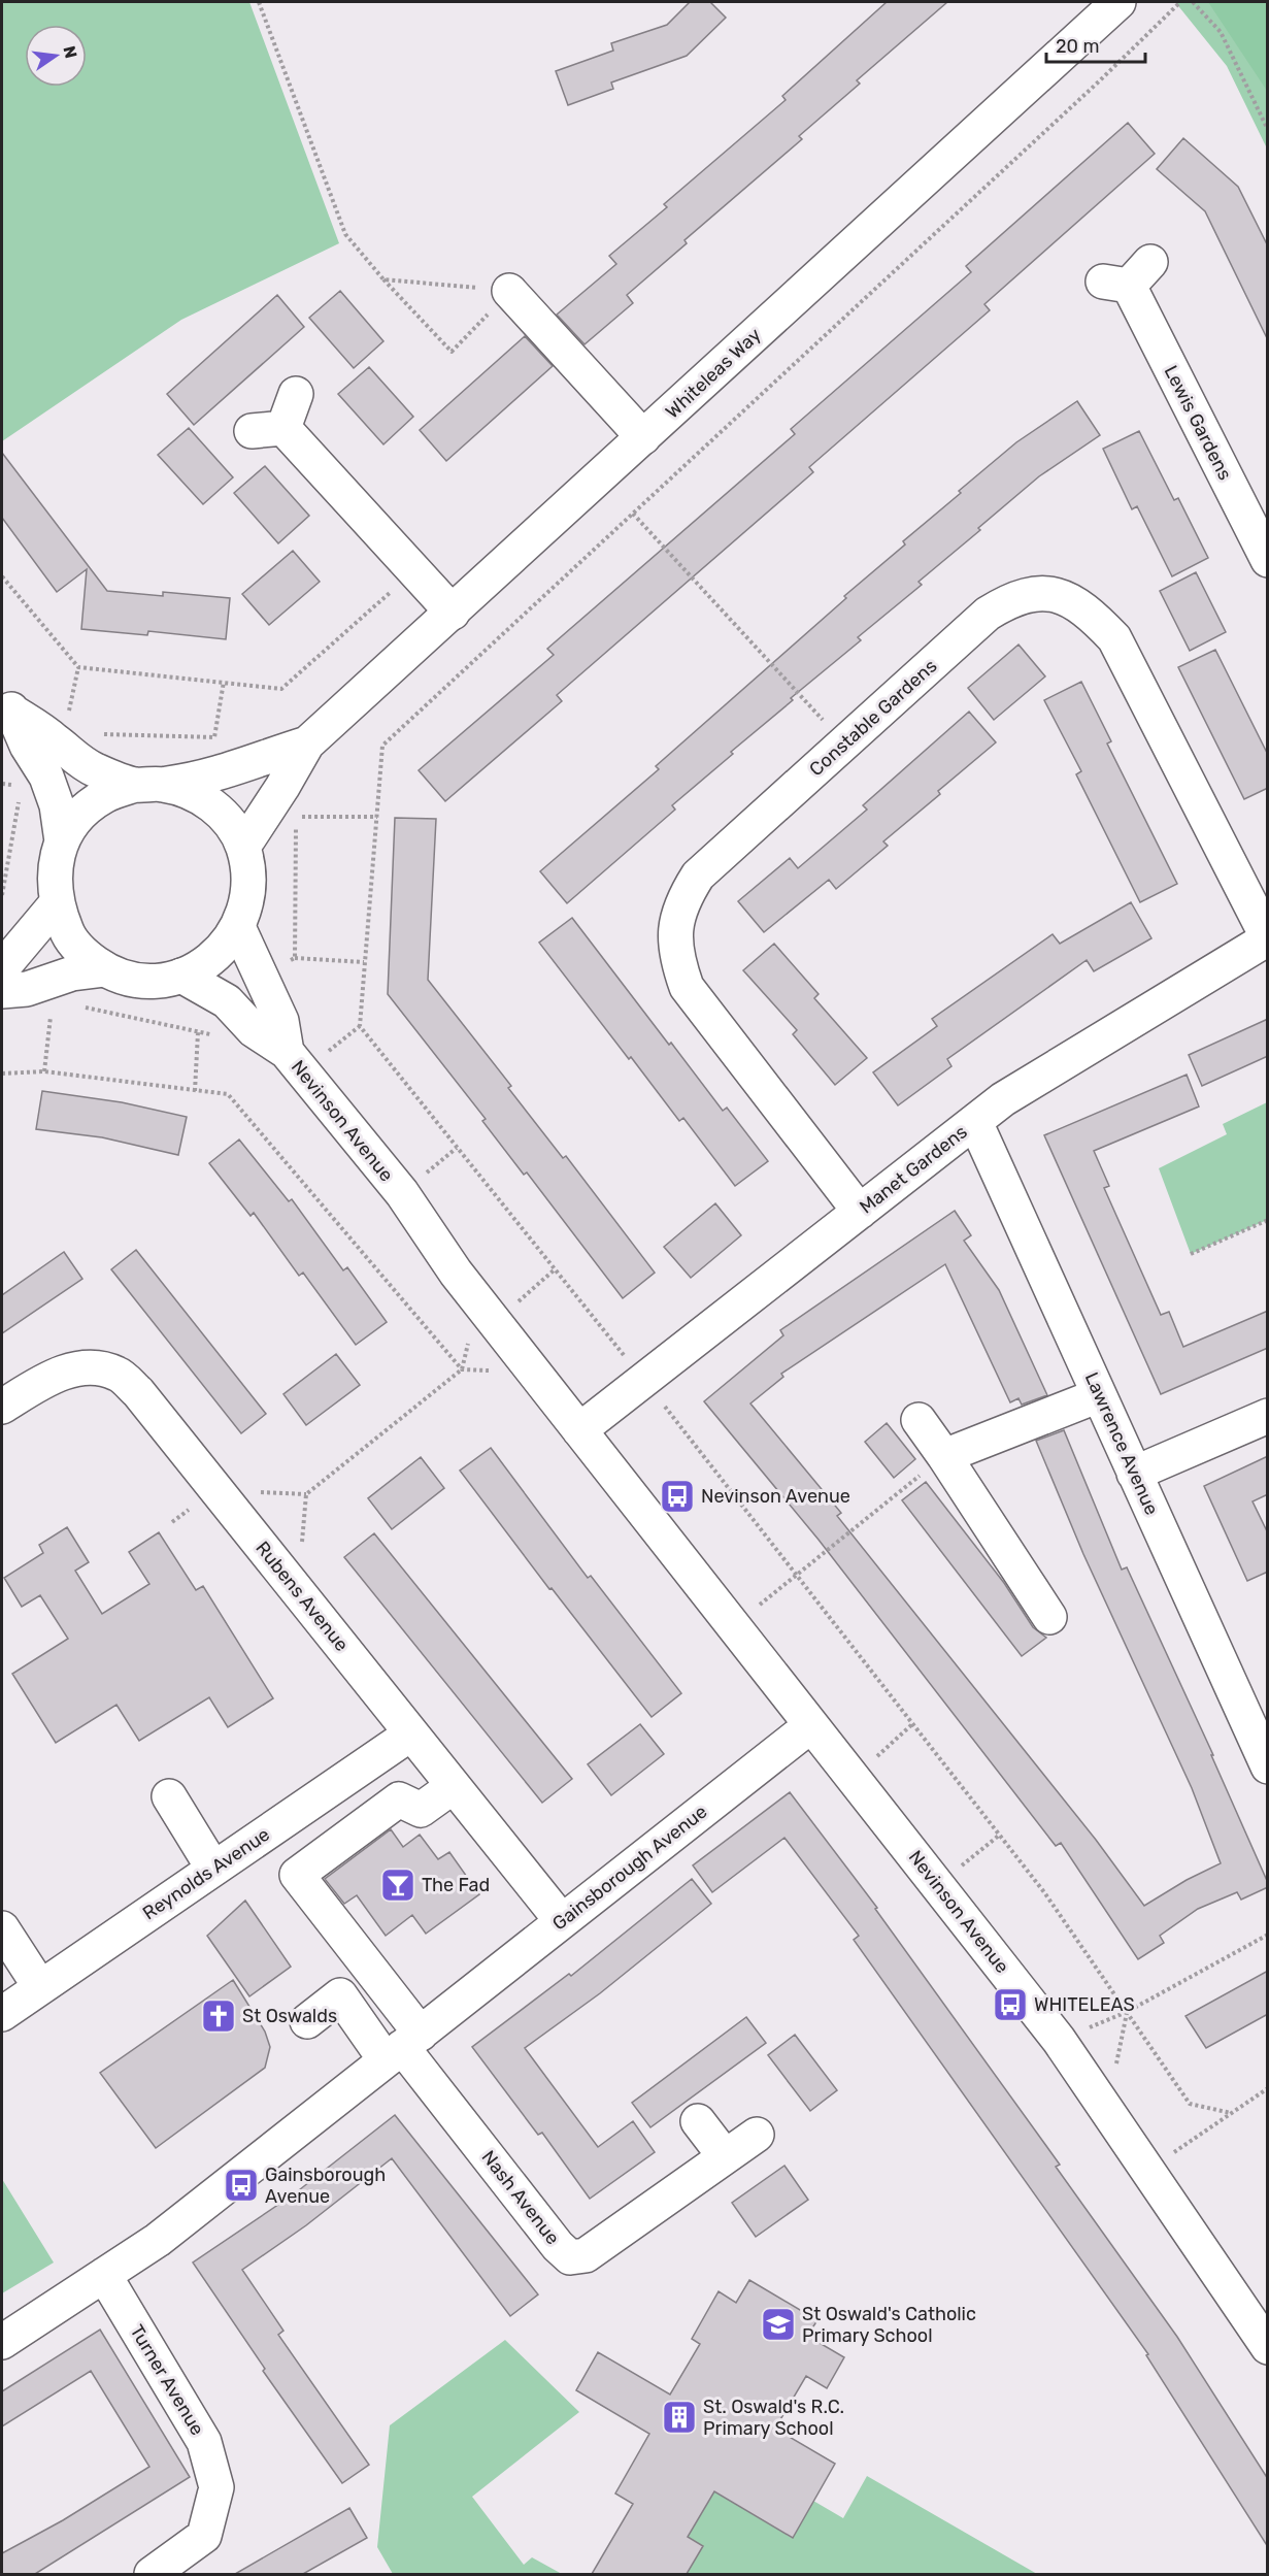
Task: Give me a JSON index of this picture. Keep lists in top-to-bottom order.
{
  "streets": {
    "street": [
      "Whiteleas Way",
      "Lewis Gardens",
      "Constable Gardens",
      "Nevinson Avenue",
      "Manet Gardens",
      "Lawrence Avenue",
      "Rubens Avenue",
      "Gainsborough Avenue",
      "Reynolds Avenue",
      "Nash Avenue",
      "Turner Avenue"
    ]
  },
  "crossings": [
    ["Whiteleas Way", "Nevinson Avenue"],
    ["Constable Gardens", "Manet Gardens"],
    ["Nevinson Avenue", "Manet Gardens"],
    ["Nevinson Avenue", "Gainsborough Avenue"],
    ["Manet Gardens", "Lawrence Avenue"],
    ["Rubens Avenue", "Gainsborough Avenue"],
    ["Rubens Avenue", "Reynolds Avenue"],
    ["Gainsborough Avenue", "Nash Avenue"],
    ["Gainsborough Avenue", "Turner Avenue"]
  ],
  "places": {
    "bus stop": ["Nevinson Avenue", "WHITELEAS", "Gainsborough Avenue"],
    "bar": ["The Fad"],
    "church": ["St Oswalds"],
    "school or university": ["St Oswald's Catholic Primary School"],
    "building": ["St. Oswald's R.C. Primary School"]
  },
  "scale_bar": "20 m",
  "north": "right"
}
